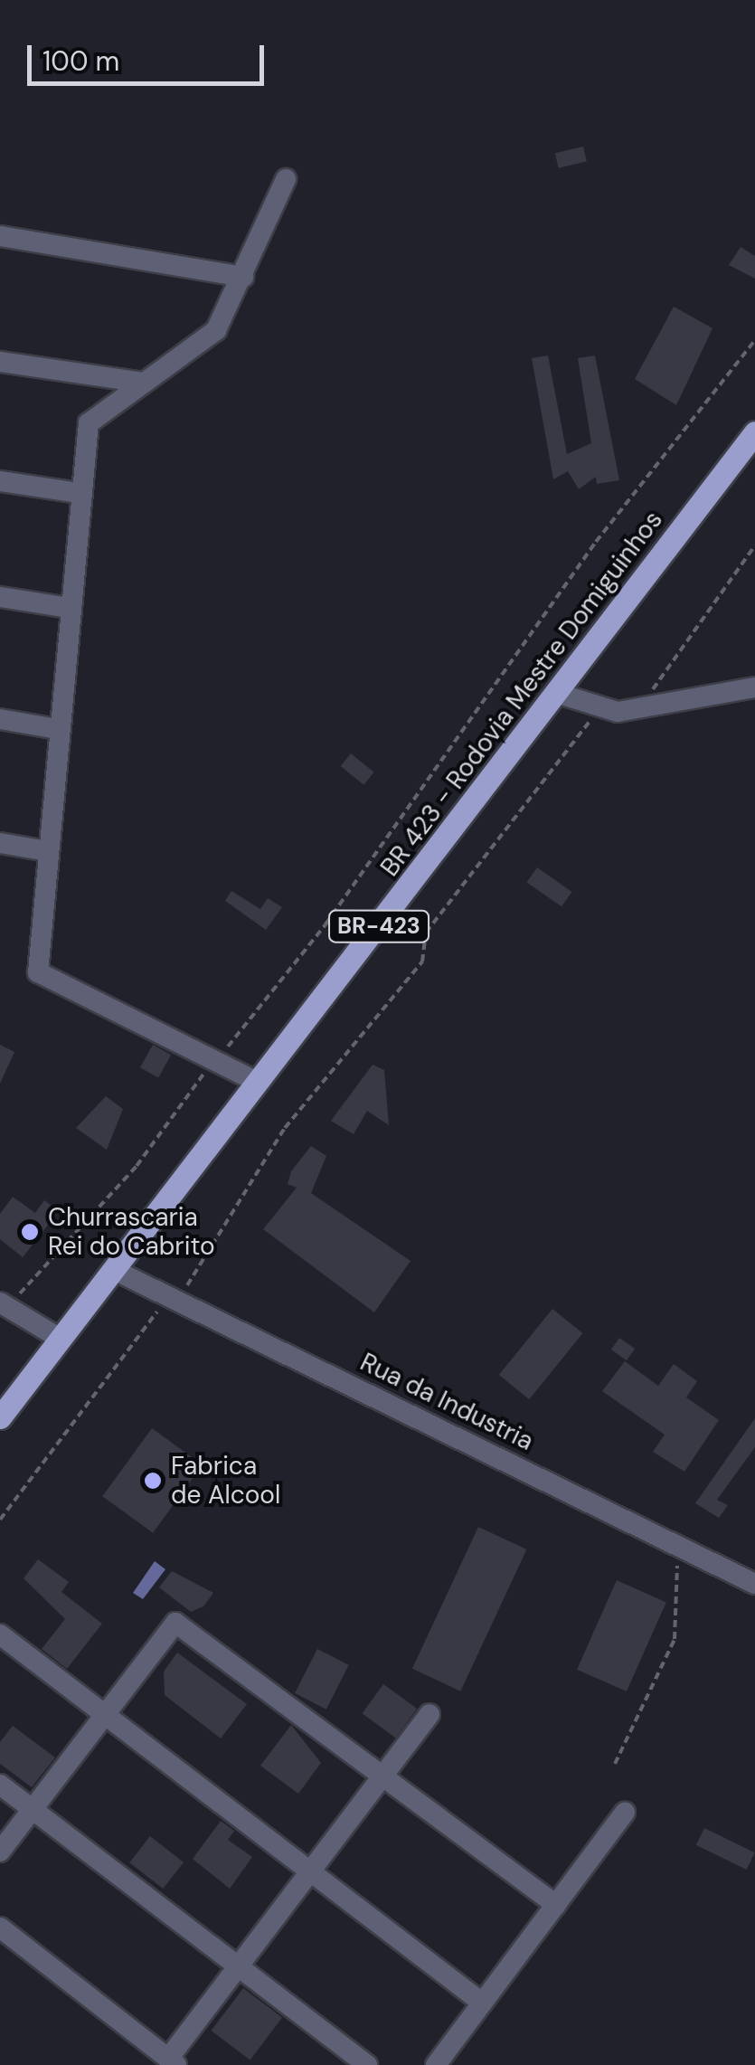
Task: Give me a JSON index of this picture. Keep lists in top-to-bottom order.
{
  "streets": {
    "main road": ["BR 423 - Rodovia Mestre Domiguinhos", "BR-423"],
    "street": ["Rua da Industria"]
  },
  "crossings": [
    ["BR 423 - Rodovia Mestre Domiguinhos", "Rua da Industria"]
  ],
  "places": ["Churrascaria Rei do Cabrito", "Fabrica de Alcool"],
  "scale_bar": "100 m"
}
